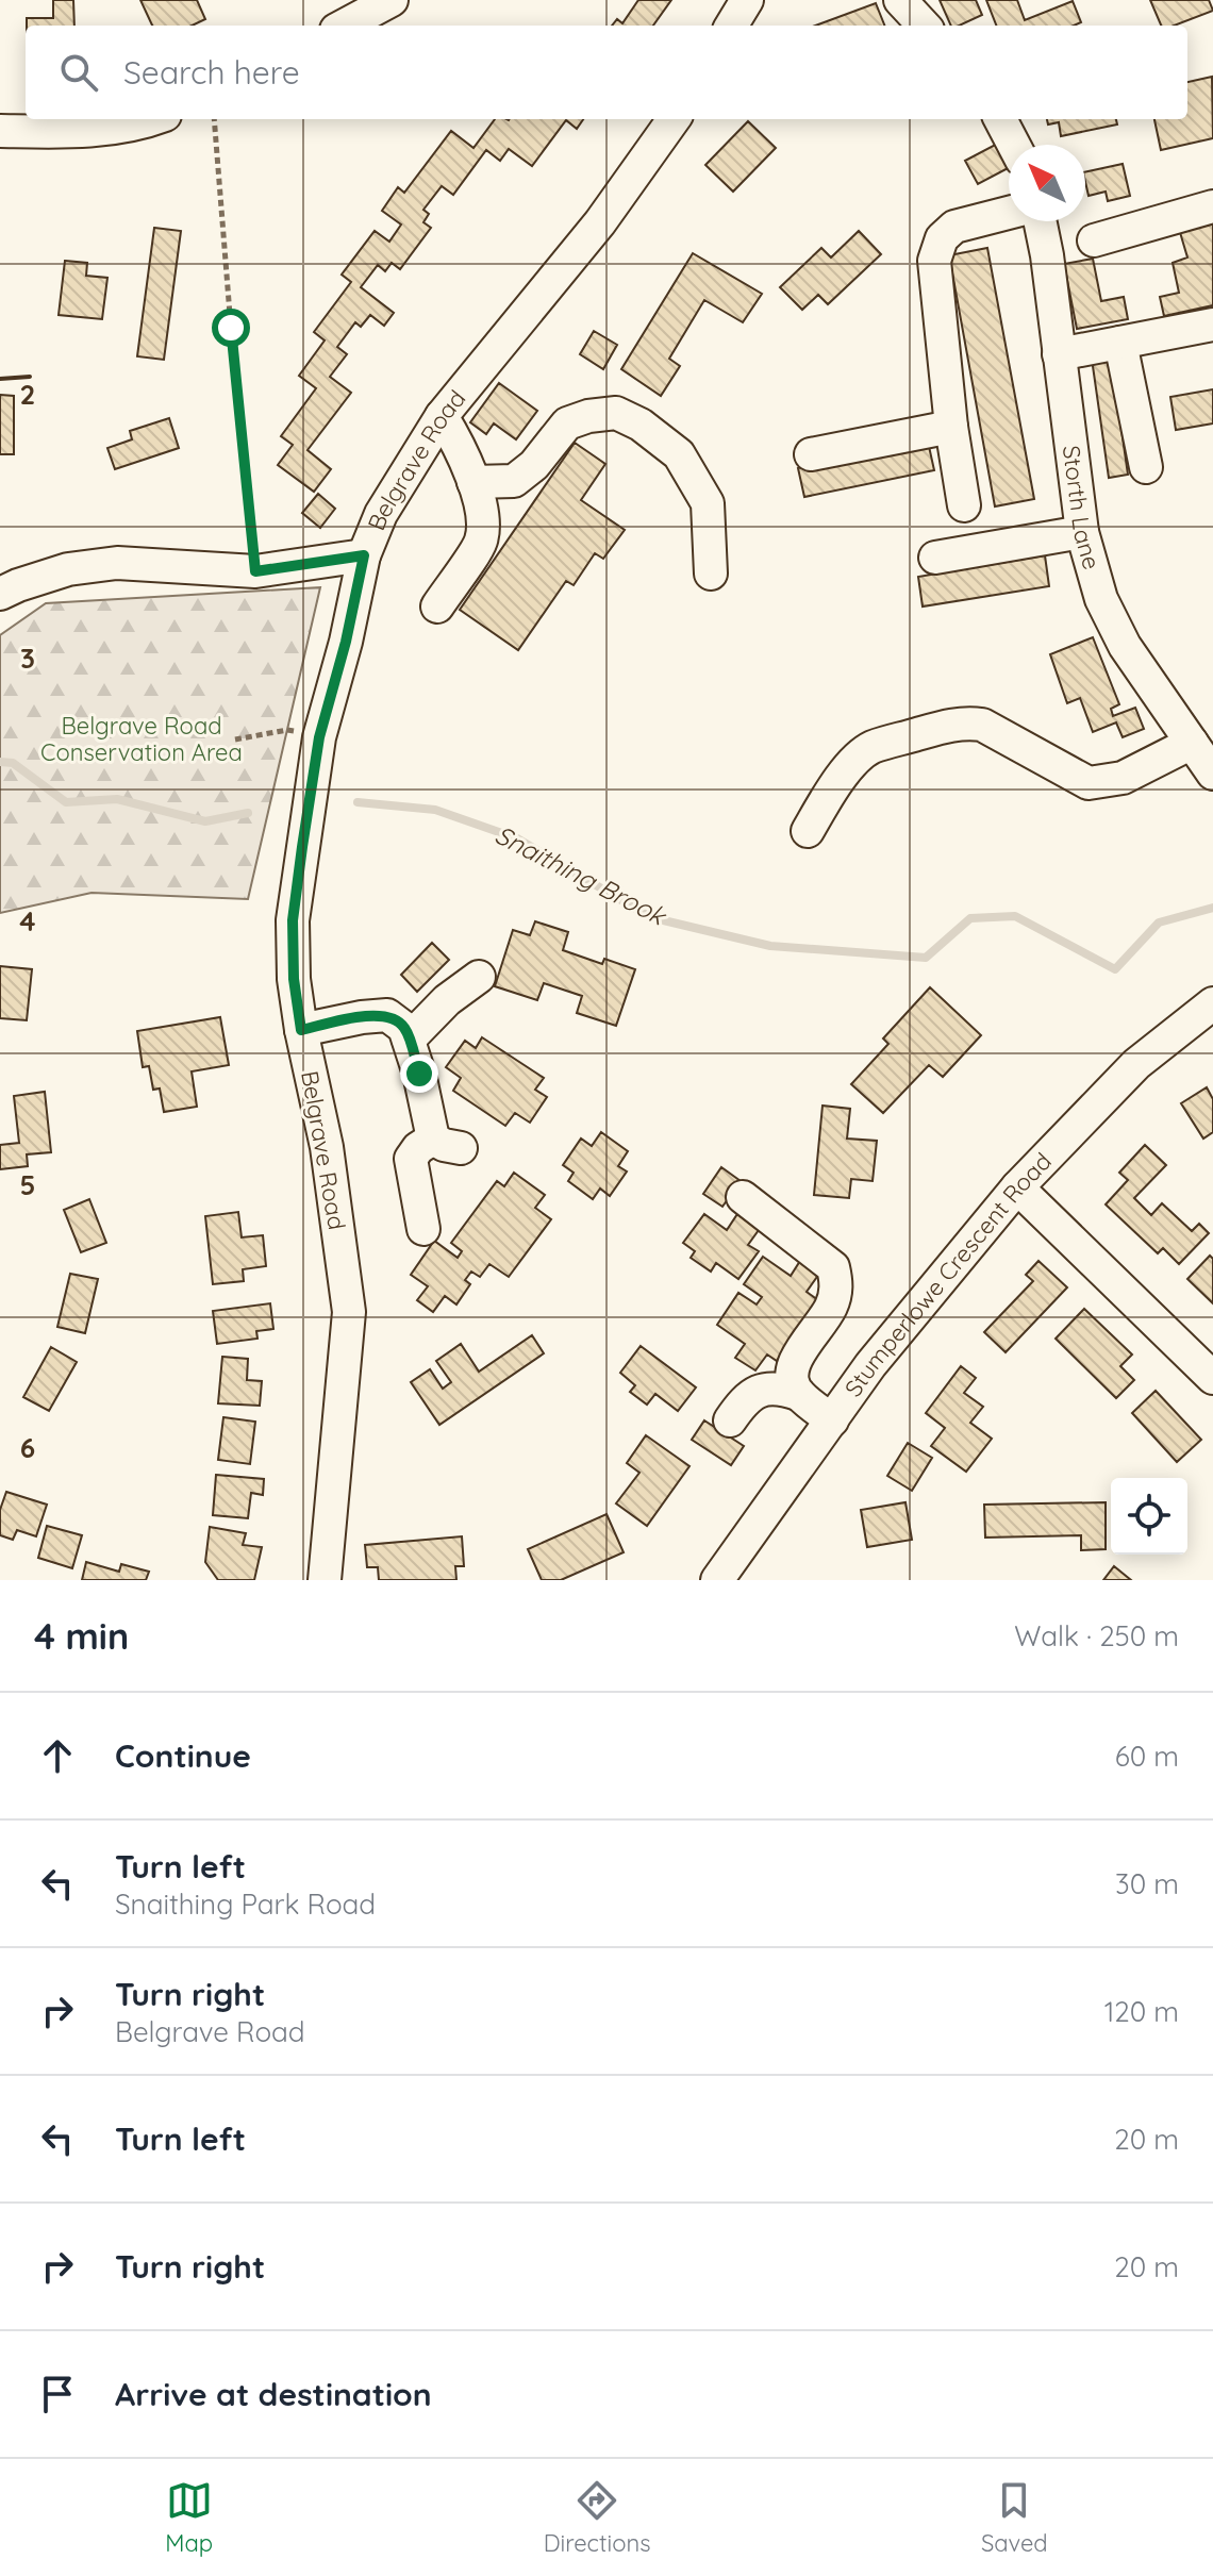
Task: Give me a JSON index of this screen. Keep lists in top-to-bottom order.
{
  "streets": {
    "street": ["Belgrave Road", "Storth Lane", "Stumperlowe Crescent Road"]
  },
  "water": ["Snaithing Brook"],
  "parks": ["Belgrave Road Conservation Area"],
  "north": "top left",
  "page": {
    "search": "Search here",
    "heading": ["4 min", "Walk · 250 m"],
    "list": [
      ["Continue", "60 m"],
      ["Turn left", "Snaithing Park Road", "30 m"],
      ["Turn right", "Belgrave Road", "120 m"],
      ["Turn left", "20 m"],
      ["Turn right", "20 m"],
      "Arrive at destination"
    ],
    "nav": ["Map", "Directions", "Saved"]
  },
  "grid": {
    "rows": [
      "2",
      "3",
      "4",
      "5",
      "6"
    ]
  }
}
